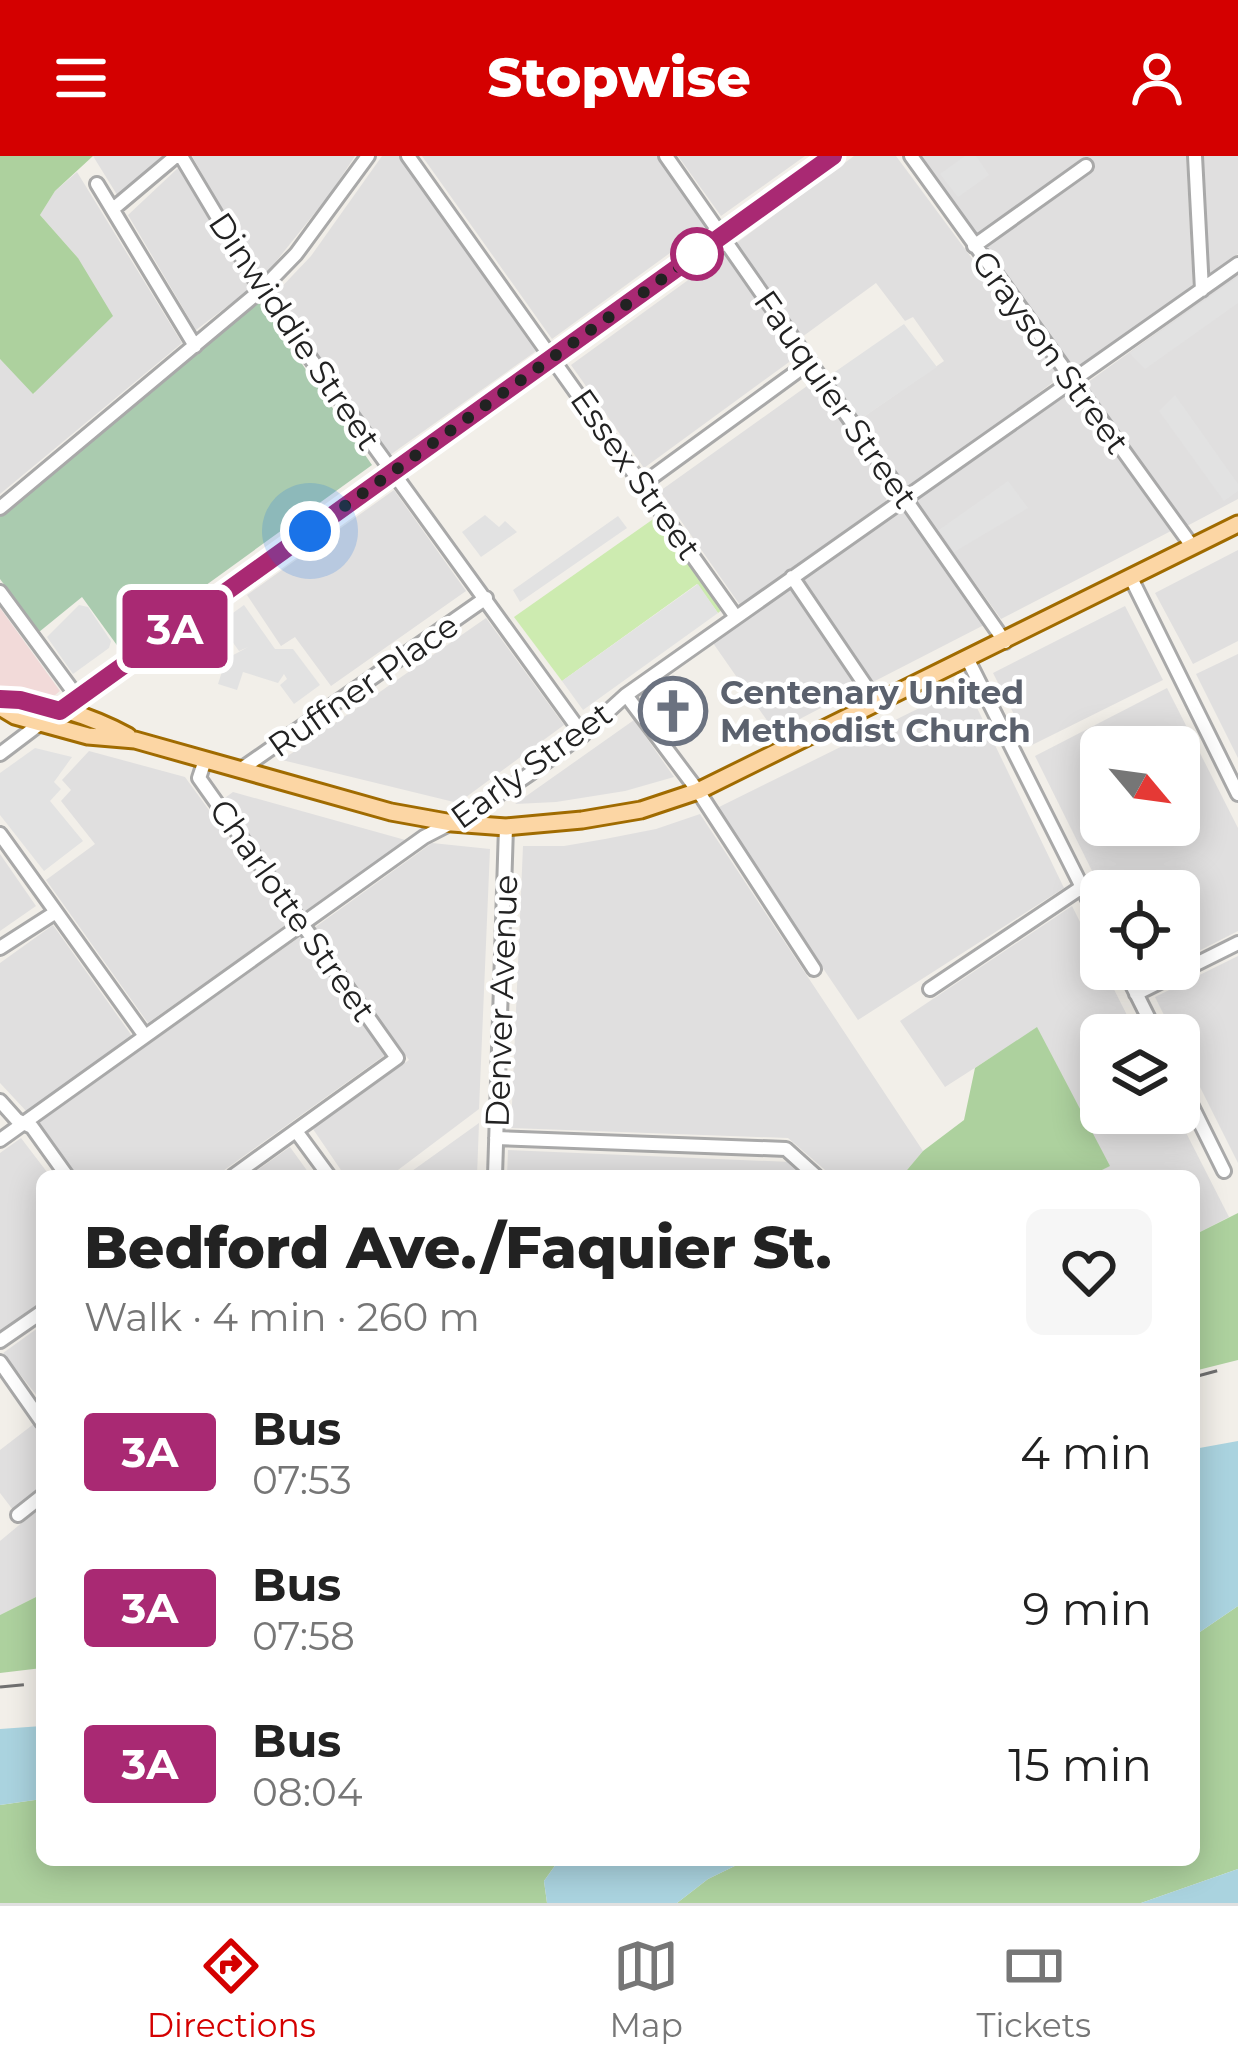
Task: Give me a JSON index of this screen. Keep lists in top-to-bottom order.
{
  "streets": {
    "street": [
      "Dinwiddie Street",
      "Grayson Street",
      "Fauquier Street",
      "Essex Street",
      "Ruffner Place",
      "Early Street",
      "Charlotte Street",
      "Denver Avenue"
    ]
  },
  "crossings": [
    ["Dinwiddie Street", "Ruffner Place"],
    ["Dinwiddie Street", "Early Street"],
    ["Grayson Street", "Early Street"],
    ["Fauquier Street", "Early Street"],
    ["Essex Street", "Early Street"],
    ["Early Street", "Charlotte Street"]
  ],
  "places": {
    "church": ["Centenary United Methodist Church"]
  },
  "lines": ["bus line 3A"],
  "north": "bottom right",
  "page": {
    "header": "Stopwise",
    "on_map": "3A",
    "heading": ["Bedford Ave./Faquier St.", "Walk · 4 min · 260 m"],
    "list": [
      {
        "mark": "3A",
        "name": "Bus",
        "note": "07:53",
        "value": "4 min"
      },
      {
        "mark": "3A",
        "name": "Bus",
        "note": "07:58",
        "value": "9 min"
      },
      {
        "mark": "3A",
        "name": "Bus",
        "note": "08:04",
        "value": "15 min"
      }
    ],
    "tabs": ["Directions", "Map", "Tickets"]
  }
}
